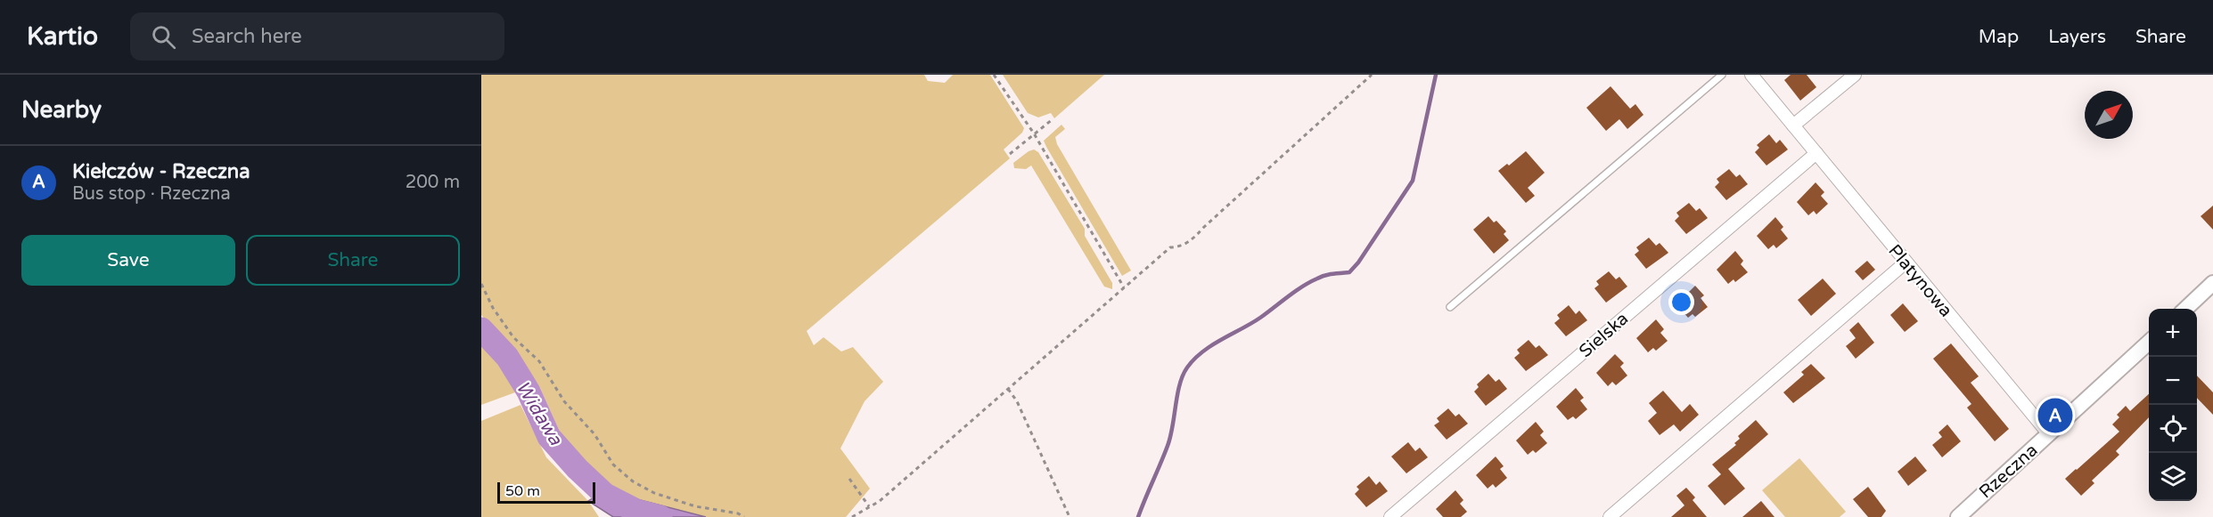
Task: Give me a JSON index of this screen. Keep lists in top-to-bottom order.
{
  "streets": {
    "street": ["Platynowa", "Sielska", "Rzeczna"]
  },
  "crossings": [
    ["Platynowa", "Sielska"],
    ["Platynowa", "Rzeczna"]
  ],
  "water": ["Widawa"],
  "scale_bar": "50 m",
  "north": "top right",
  "page": {
    "header": "Kartio",
    "search": "Search here",
    "nav": ["Map", "Layers", "Share"],
    "heading": "Nearby",
    "list": [
      {
        "mark": "A",
        "name": "Kiełczów - Rzeczna",
        "note": "Bus stop · Rzeczna",
        "value": "200 m"
      }
    ],
    "buttons": ["Save", "Share"],
    "map_buttons": ["+", "−"],
    "pins": "A",
    "scale": "50 m"
  }
}
